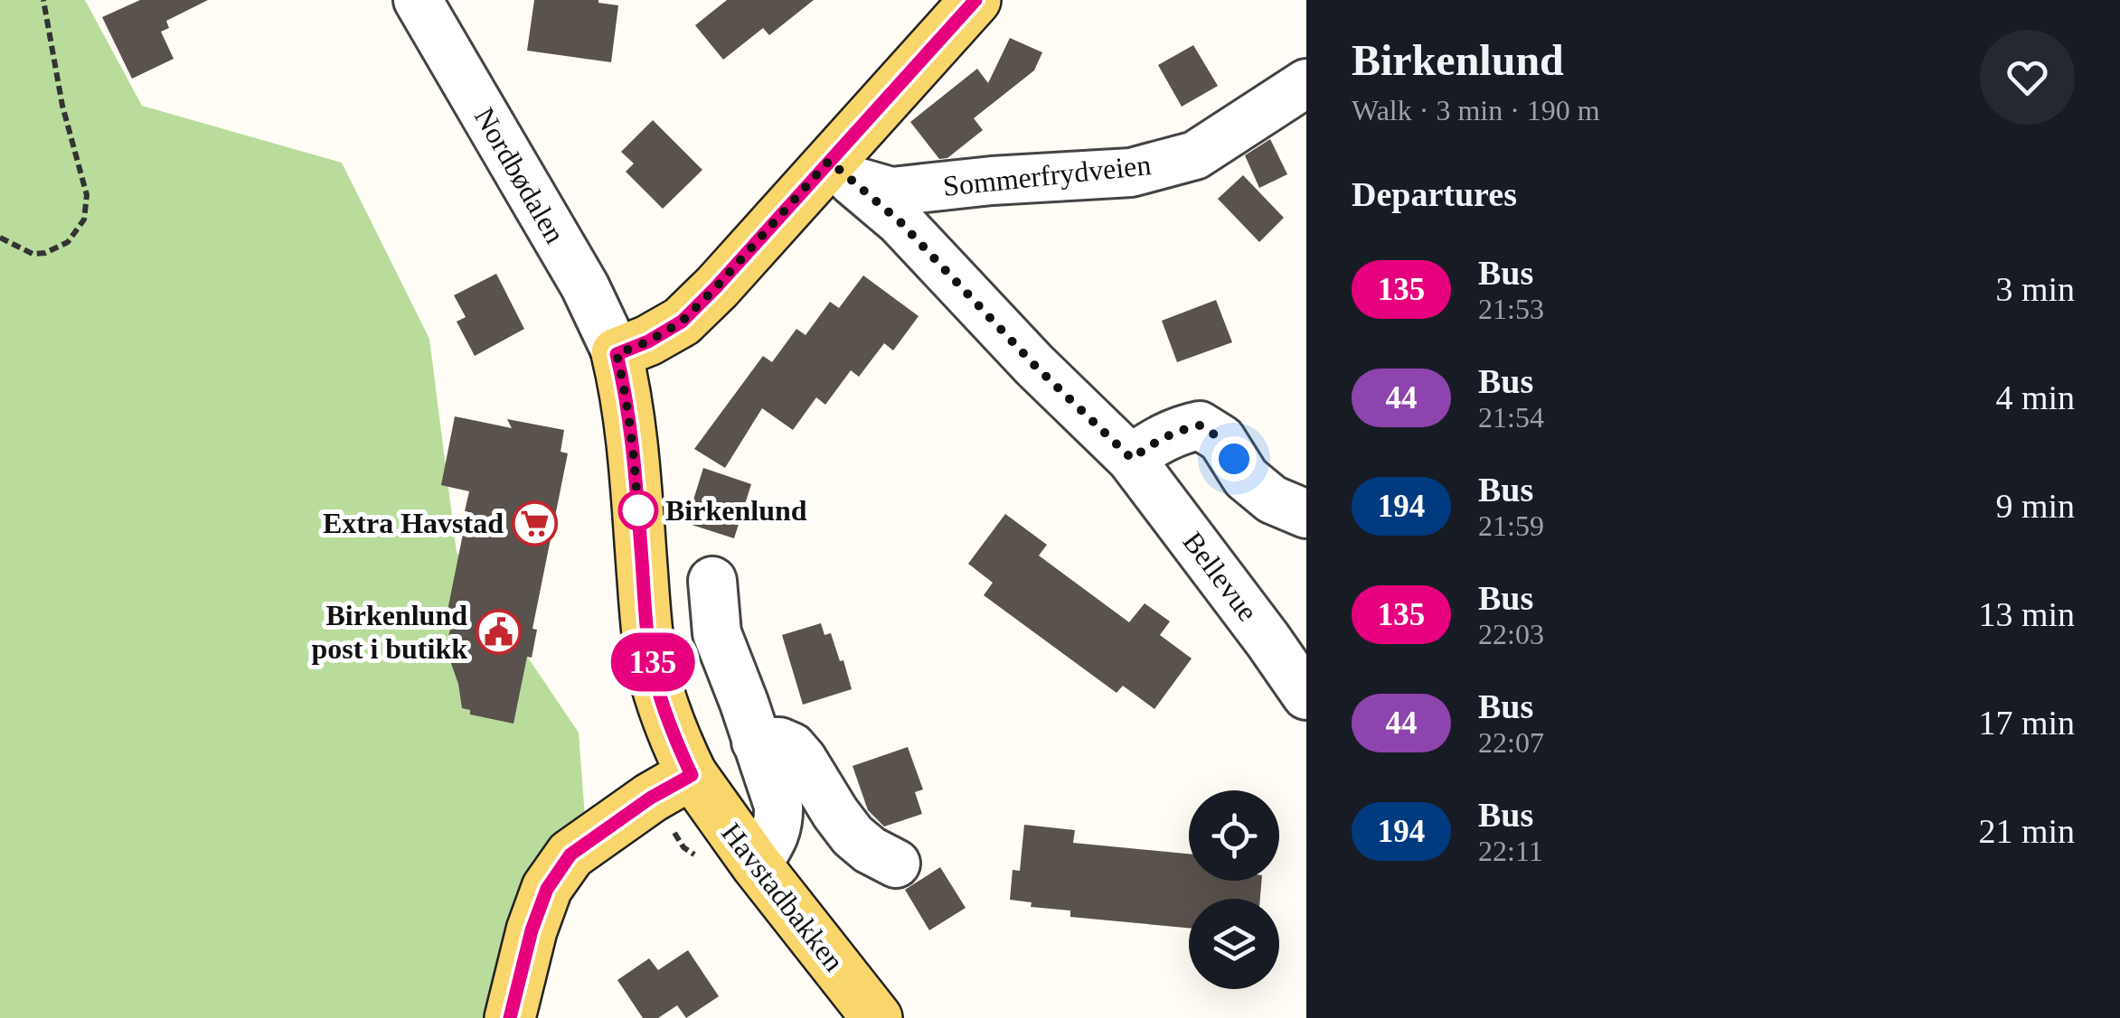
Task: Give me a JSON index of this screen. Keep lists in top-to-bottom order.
{
  "streets": {
    "main road": ["Havstadbakken"],
    "street": ["Nordbødalen", "Sommerfrydveien", "Bellevue"]
  },
  "crossings": [
    ["Nordbødalen", "Havstadbakken"],
    ["Sommerfrydveien", "Bellevue"]
  ],
  "places": {
    "other": ["Birkenlund"],
    "supermarket": ["Extra Havstad"],
    "public building": ["Birkenlund post i butikk"]
  },
  "lines": ["bus line 135"],
  "page": {
    "on_map": "135",
    "heading": [
      ["Birkenlund", "Walk · 3 min · 190 m"],
      "Departures"
    ],
    "list": [
      {
        "mark": "135",
        "name": "Bus",
        "note": "21:53",
        "value": "3 min"
      },
      {
        "mark": "44",
        "name": "Bus",
        "note": "21:54",
        "value": "4 min"
      },
      {
        "mark": "194",
        "name": "Bus",
        "note": "21:59",
        "value": "9 min"
      },
      {
        "mark": "135",
        "name": "Bus",
        "note": "22:03",
        "value": "13 min"
      },
      {
        "mark": "44",
        "name": "Bus",
        "note": "22:07",
        "value": "17 min"
      },
      {
        "mark": "194",
        "name": "Bus",
        "note": "22:11",
        "value": "21 min"
      }
    ]
  }
}
